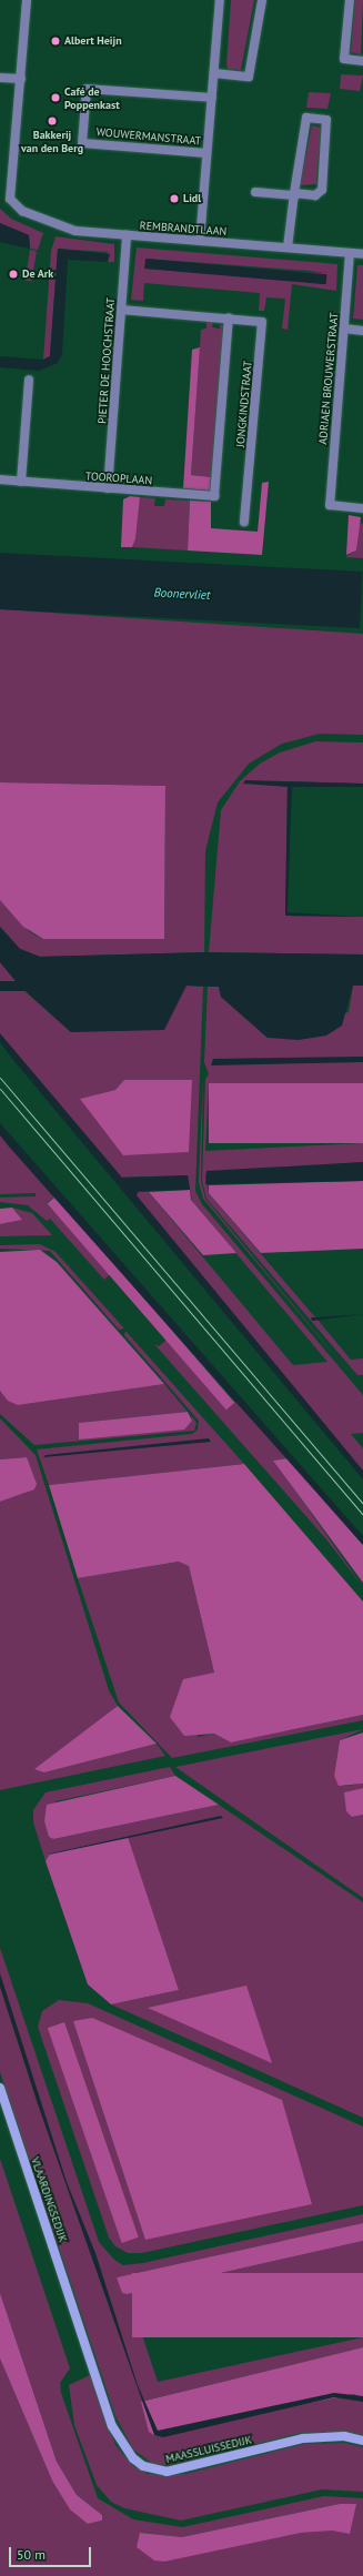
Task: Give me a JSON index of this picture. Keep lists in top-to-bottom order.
{
  "streets": {
    "street": [
      "WOUWERMANSTRAAT",
      "REMBRANDTLAAN",
      "PIETER DE HOOCHSTRAAT",
      "ADRIAEN BROUWERSTRAAT",
      "JONGKINDSTRAAT",
      "TOOROPLAAN",
      "VLAARDINGSEDIJK",
      "MAASSLUISSEDIJK"
    ]
  },
  "crossings": [
    ["REMBRANDTLAAN", "PIETER DE HOOCHSTRAAT"],
    ["REMBRANDTLAAN", "ADRIAEN BROUWERSTRAAT"],
    ["PIETER DE HOOCHSTRAAT", "JONGKINDSTRAAT"],
    ["PIETER DE HOOCHSTRAAT", "TOOROPLAAN"],
    ["JONGKINDSTRAAT", "TOOROPLAAN"],
    ["VLAARDINGSEDIJK", "MAASSLUISSEDIJK"]
  ],
  "water": ["Boonervliet"],
  "places": [
    "Albert Heijn",
    "Café de Poppenkast",
    "Bakkerij van den Berg",
    "Lidl",
    "De Ark"
  ],
  "scale_bar": "50 m"
}
